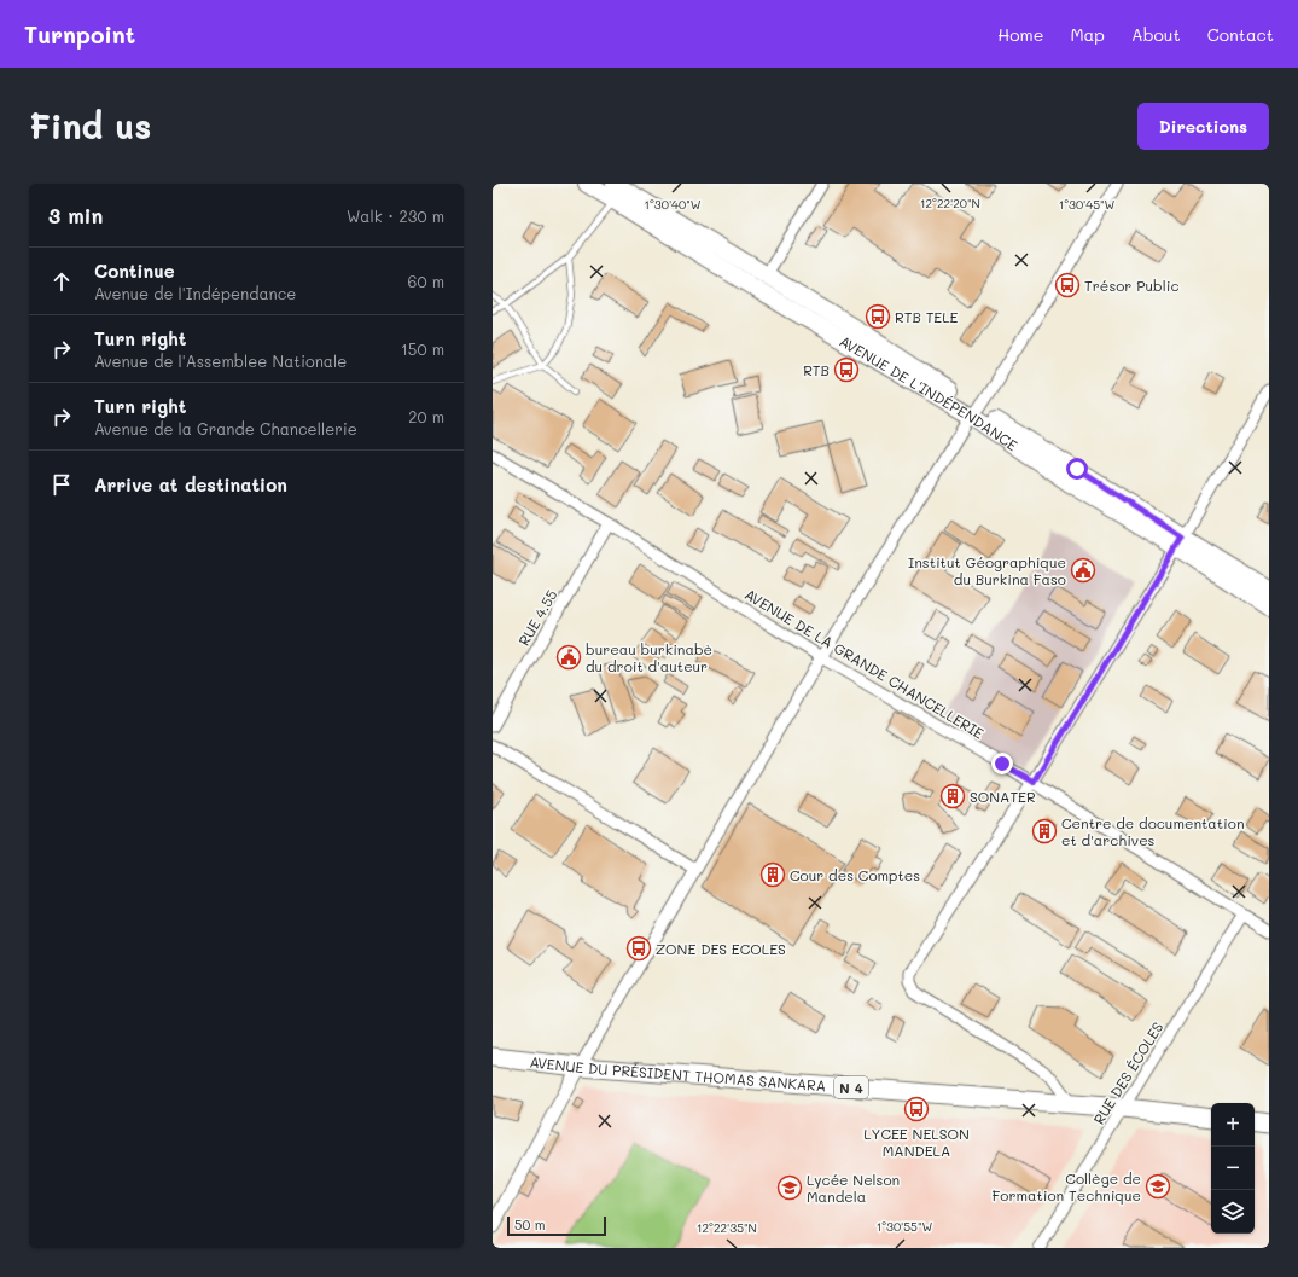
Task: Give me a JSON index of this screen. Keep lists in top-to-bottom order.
{
  "streets": {
    "highway": ["AVENUE DU PRÉSIDENT THOMAS SANKARA", "N 4"],
    "main road": ["AVENUE DE L'INDÉPENDANCE"],
    "street": ["RUE 4.55", "AVENUE DE LA GRANDE CHANCELLERIE", "RUE DES ÉCOLES"]
  },
  "crossings": [
    ["RUE 4.55", "AVENUE DE LA GRANDE CHANCELLERIE"],
    ["AVENUE DE LA GRANDE CHANCELLERIE", "RUE DES ÉCOLES"],
    ["AVENUE DU PRÉSIDENT THOMAS SANKARA", "RUE DES ÉCOLES"],
    ["AVENUE DU PRÉSIDENT THOMAS SANKARA", "N 4"],
    ["RUE DES ÉCOLES", "N 4"]
  ],
  "places": {
    "bus stop": [
      "Trésor Public",
      "RTB TELE",
      "RTB",
      "ZONE DES ECOLES",
      "LYCEE NELSON MANDELA"
    ],
    "public building": ["Institut Géographique du Burkina Faso", "bureau burkinabè du droit d'auteur"],
    "building": ["SONATER", "Centre de documentation et d'archives", "Cour des Comptes"],
    "school or university": ["Collège de Formation Technique", "Lycée Nelson Mandela"]
  },
  "scale_bar": "50 m",
  "page": {
    "header": "Turnpoint",
    "nav": [
      "Home",
      "Map",
      "About",
      "Contact"
    ],
    "buttons": "Directions",
    "title": "Find us",
    "heading": ["3 min", "Walk · 230 m"],
    "list": [
      ["Continue", "Avenue de l'Indépendance", "60 m"],
      ["Turn right", "Avenue de l'Assemblee Nationale", "150 m"],
      ["Turn right", "Avenue de la Grande Chancellerie", "20 m"],
      "Arrive at destination"
    ],
    "map_buttons": ["+", "−"],
    "scale": "50 m"
  },
  "coordinates": [
    "12°22'20\"N",
    "1°30'45\"W",
    "1°30'40\"W",
    "1°30'55\"W",
    "12°22'35\"N"
  ]
}
